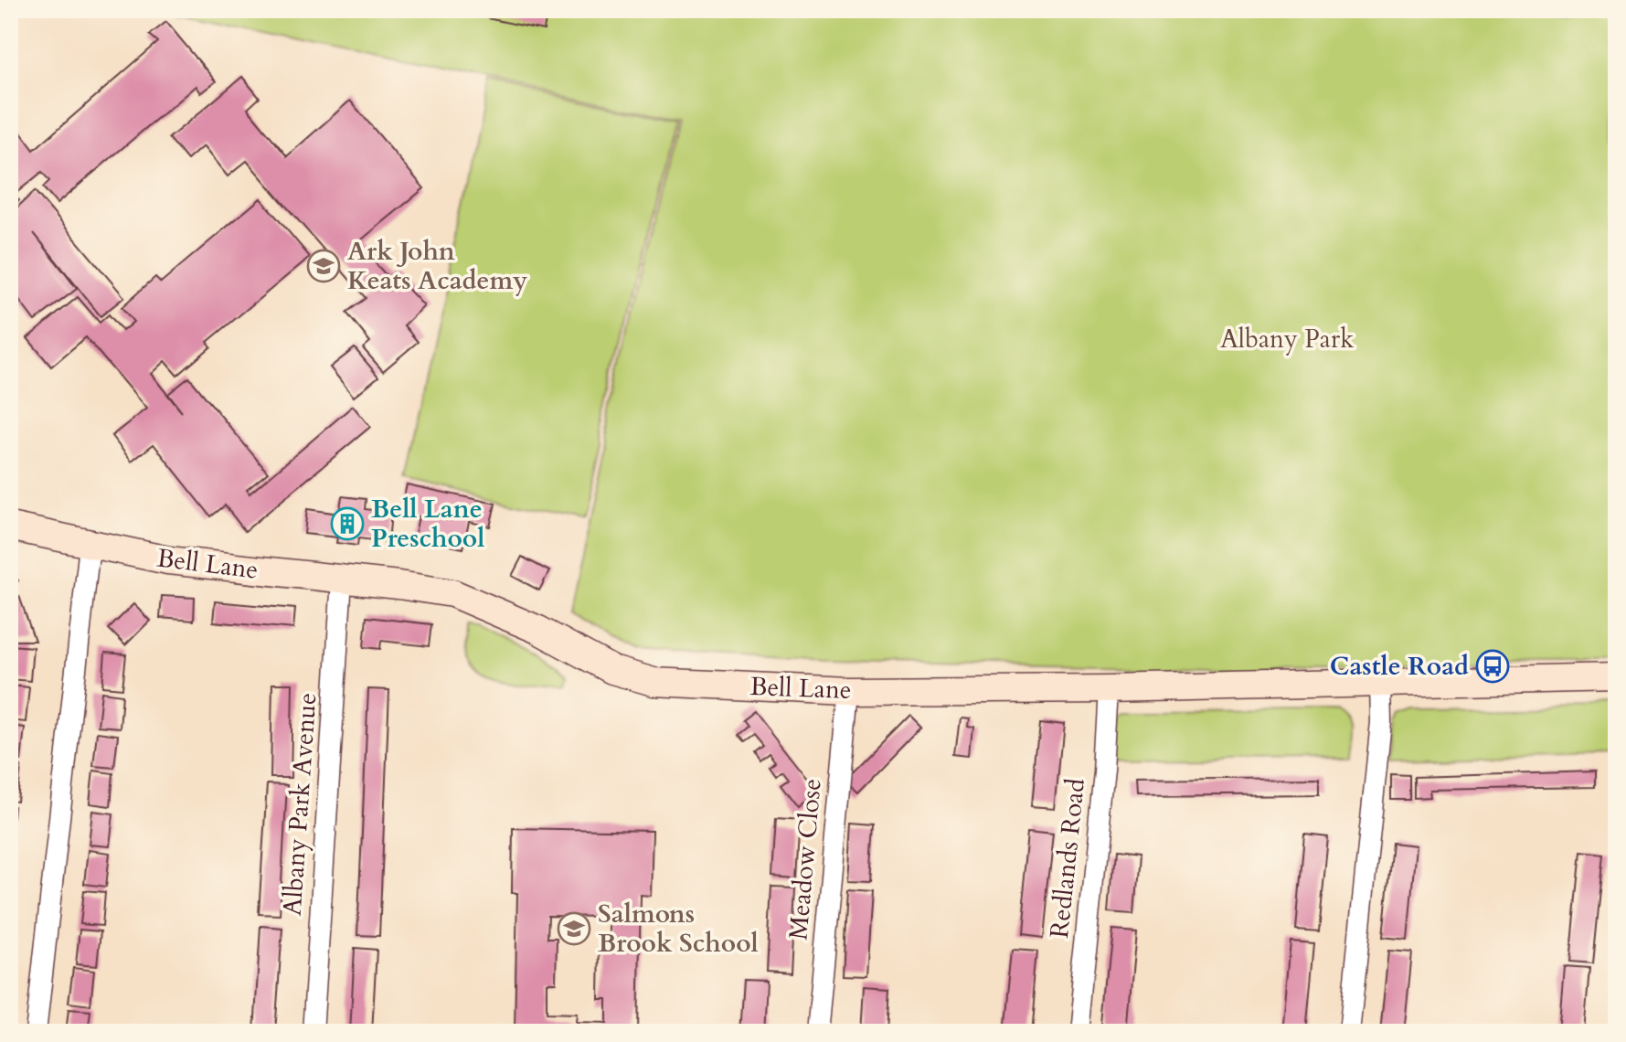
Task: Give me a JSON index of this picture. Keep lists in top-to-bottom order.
{
  "streets": {
    "street": [
      "Bell Lane",
      "Albany Park Avenue",
      "Redlands Road",
      "Meadow Close"
    ]
  },
  "crossings": [
    ["Bell Lane", "Albany Park Avenue"],
    ["Bell Lane", "Redlands Road"],
    ["Bell Lane", "Meadow Close"]
  ],
  "parks": ["Albany Park"],
  "places": {
    "school or university": ["Ark John Keats Academy", "Salmons Brook School"],
    "building": ["Bell Lane Preschool"],
    "bus stop": ["Castle Road"]
  }
}
